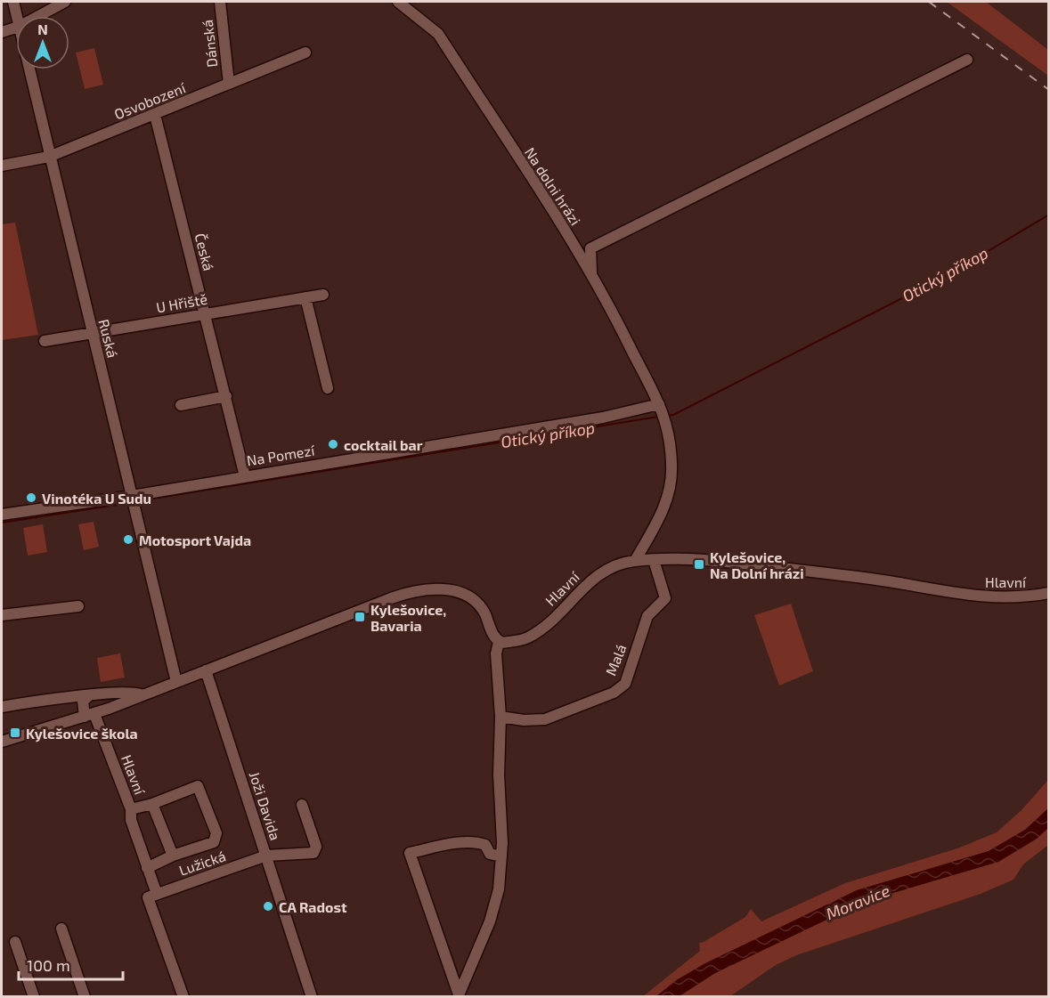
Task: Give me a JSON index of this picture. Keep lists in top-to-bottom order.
{
  "streets": {
    "street": [
      "Dánská",
      "Osvobození",
      "Na dolni hrázi",
      "Česká",
      "U Hřiště",
      "Ruská",
      "Na Pomezí",
      "Hlavní",
      "Malá",
      "Joži Davida",
      "Lužická"
    ]
  },
  "crossings": [
    ["Dánská", "Osvobození"],
    ["Osvobození", "Česká"],
    ["Osvobození", "Ruská"],
    ["Na dolni hrázi", "Na Pomezí"],
    ["Na dolni hrázi", "Hlavní"],
    ["Česká", "U Hřiště"],
    ["Česká", "Na Pomezí"],
    ["U Hřiště", "Ruská"],
    ["Ruská", "Na Pomezí"],
    ["Hlavní", "Malá"],
    ["Joži Davida", "Lužická"]
  ],
  "water": ["Otický příkop", "Moravice"],
  "places": {
    "other": [
      "cocktail bar",
      "Vinotéka U Sudu",
      "Motosport Vajda",
      "CA Radost"
    ],
    "transit": ["Kylešovice, Na Dolní hrázi", "Kylešovice, Bavaria", "Kylešovice škola"]
  },
  "scale_bar": "100 m",
  "north": "top"
}
